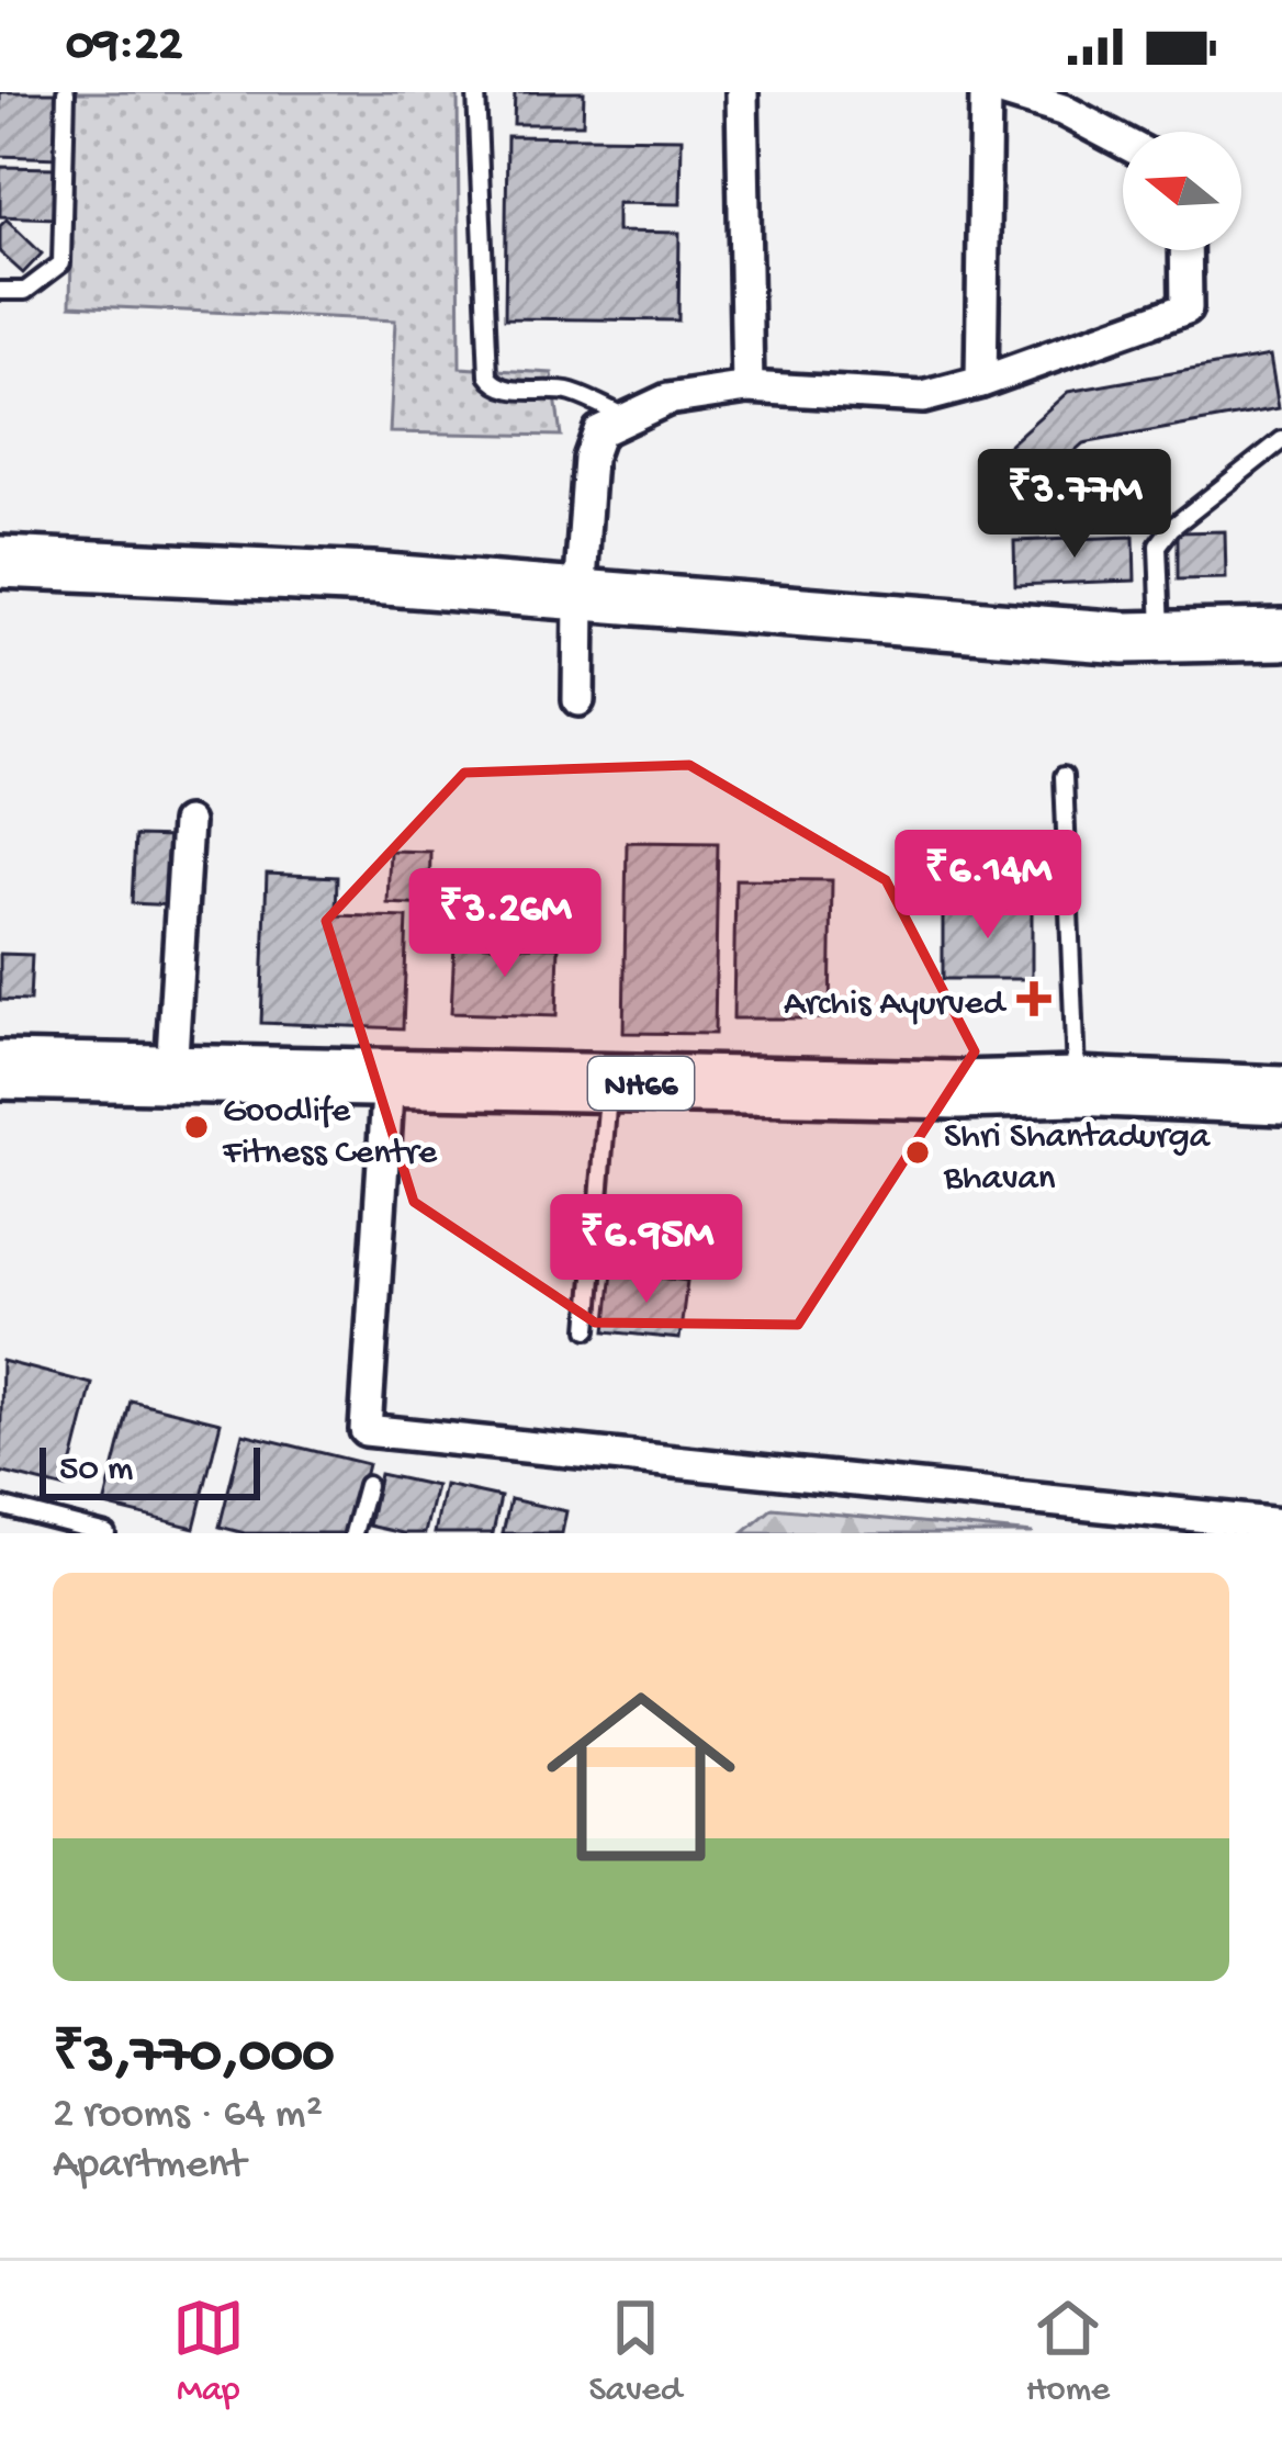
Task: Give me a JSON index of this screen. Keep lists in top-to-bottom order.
{
  "streets": {
    "highway": ["NH66"]
  },
  "places": {
    "health": ["Archis Ayurved"],
    "other": ["Goodlife Fitness Centre", "Shri Shantadurga Bhavan"]
  },
  "scale_bar": "50 m",
  "north": "left",
  "page": {
    "status": "09:22",
    "price": [
      "₹3.77M",
      "₹6.14M",
      "₹3.26M",
      "₹6.95M"
    ],
    "scale": "50 m",
    "list": [
      {
        "name": "₹3,770,000",
        "note": "2 rooms · 64 m² · Apartment"
      }
    ],
    "tabs": ["Map", "Saved", "Home"]
  }
}
